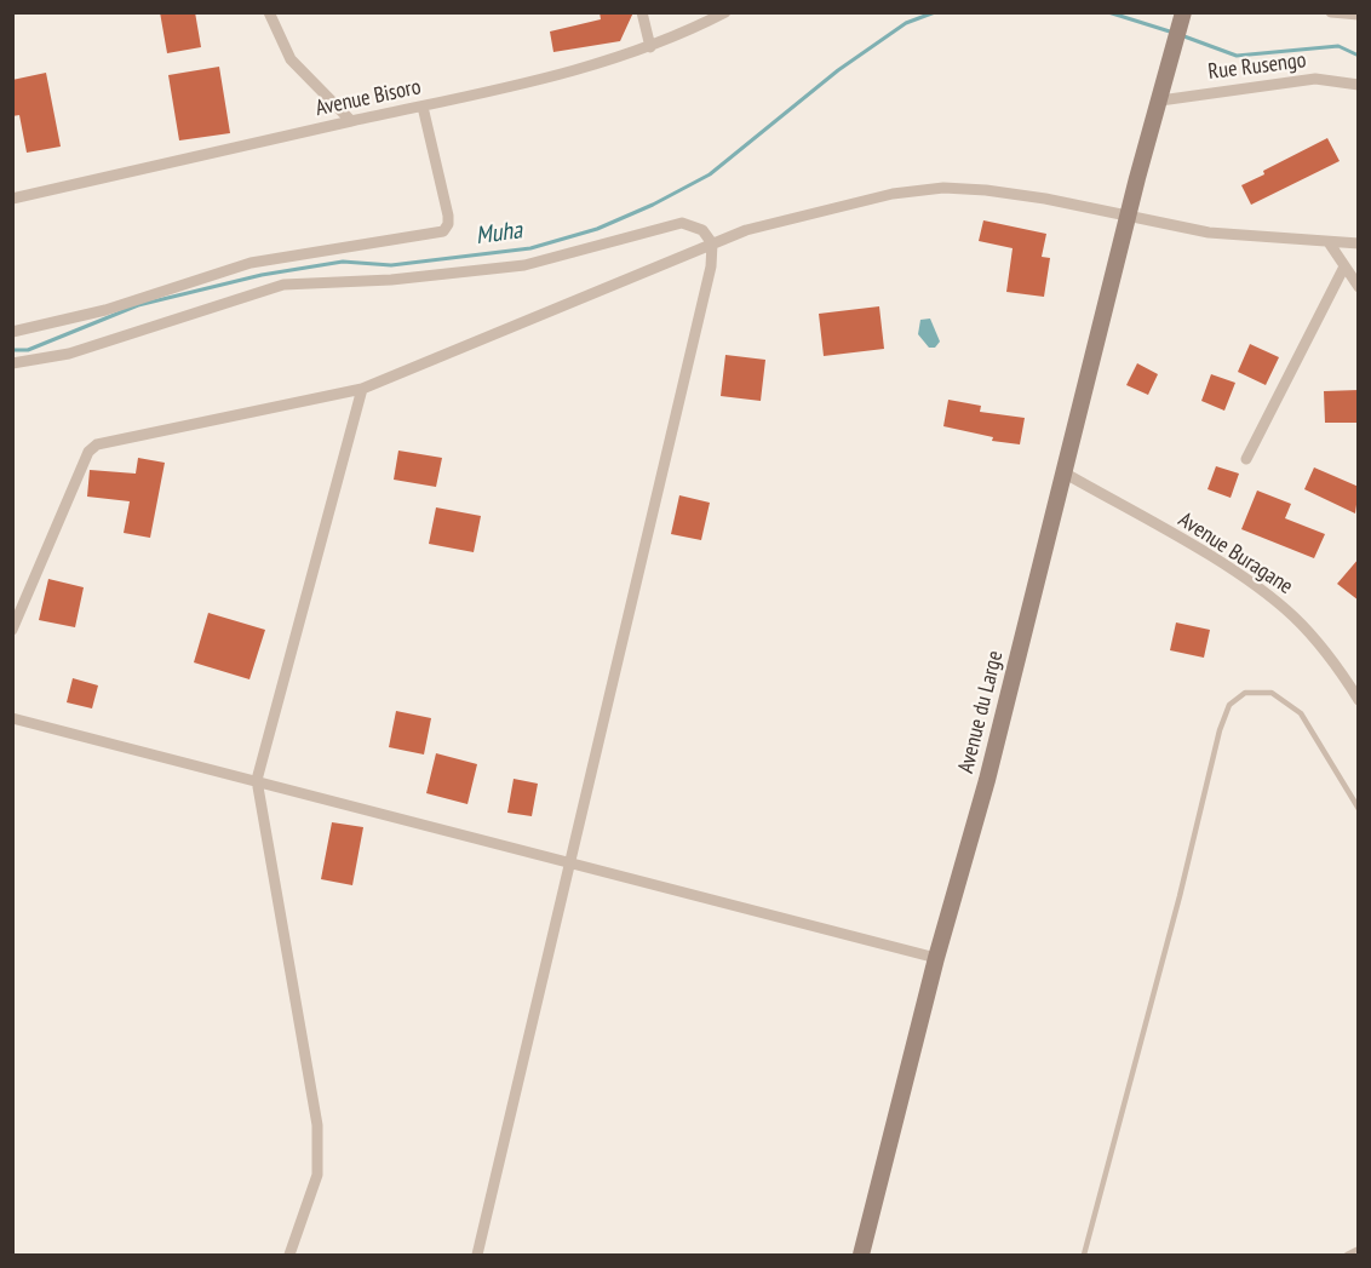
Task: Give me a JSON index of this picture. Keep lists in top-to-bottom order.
{
  "streets": {
    "main road": ["Avenue du Large"],
    "street": ["Rue Rusengo", "Avenue Bisoro", "Avenue Buragane"]
  },
  "crossings": [
    ["Rue Rusengo", "Avenue du Large"],
    ["Avenue Buragane", "Avenue du Large"]
  ],
  "water": ["Muha"]
}
